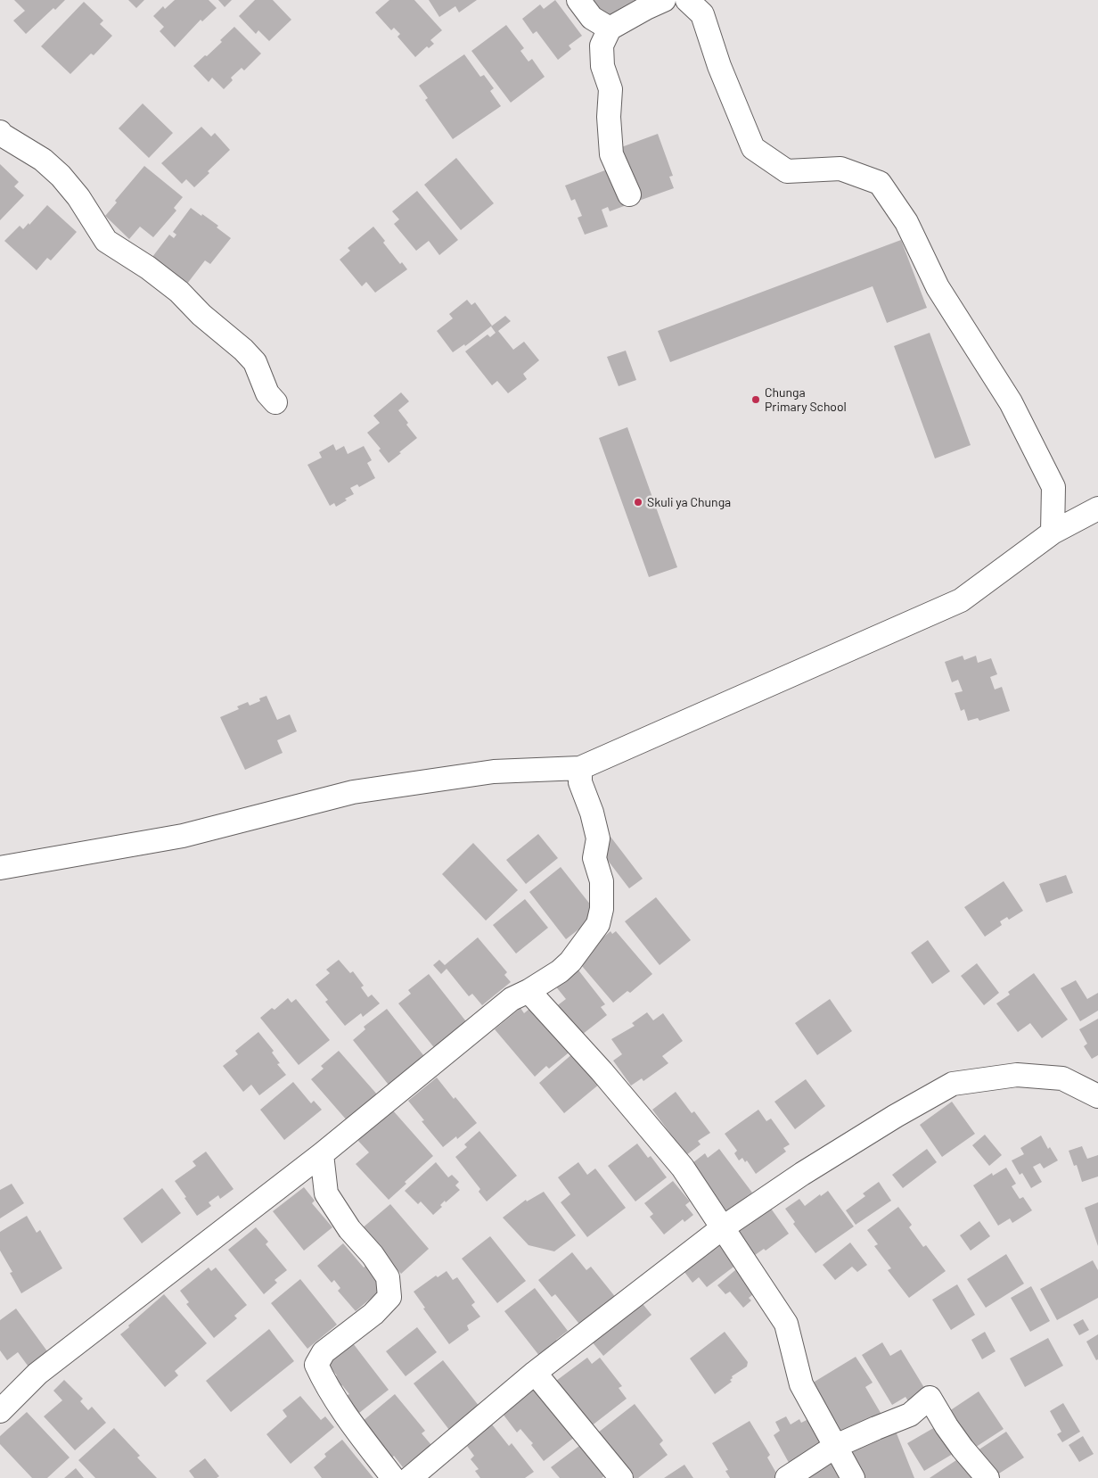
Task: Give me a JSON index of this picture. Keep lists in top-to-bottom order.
{
  "places": ["Chunga Primary School", "Skuli ya Chunga"]
}
